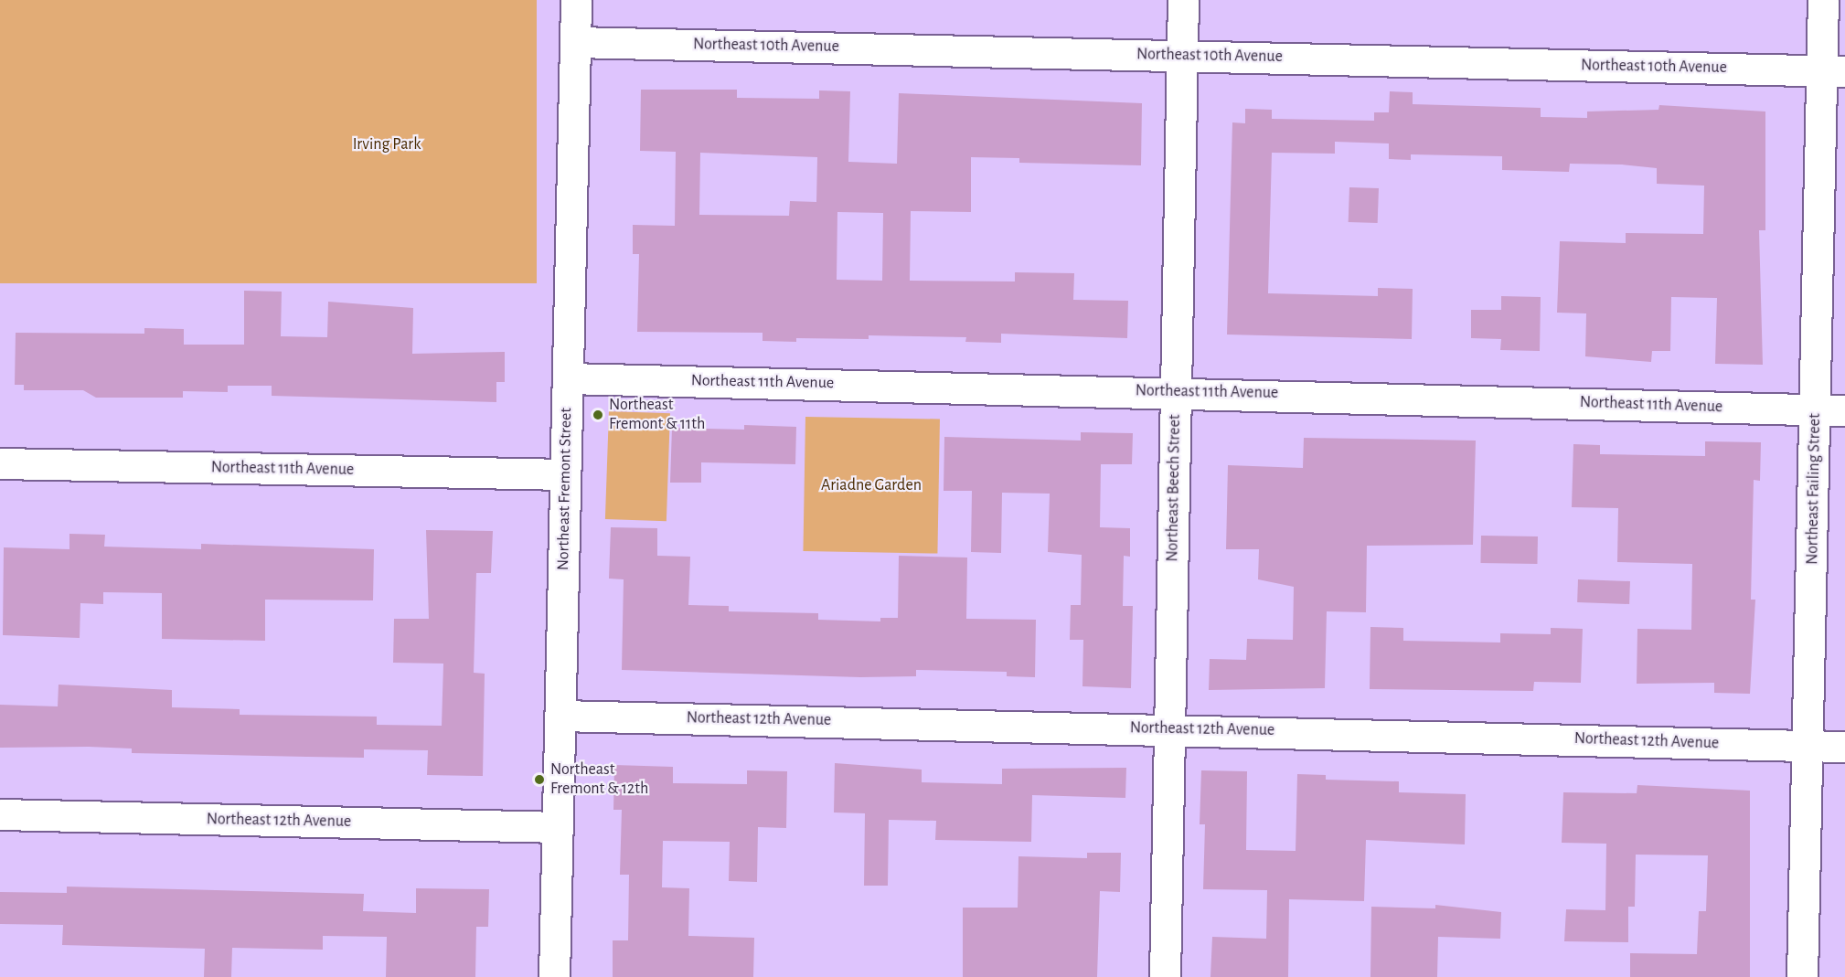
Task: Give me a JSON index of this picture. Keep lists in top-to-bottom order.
{
  "streets": {
    "street": [
      "Northeast 10th Avenue",
      "Northeast 11th Avenue",
      "Northeast Beech Street",
      "Northeast Fremont Street",
      "Northeast Failing Street",
      "Northeast 12th Avenue"
    ]
  },
  "crossings": [
    ["Northeast 10th Avenue", "Northeast Beech Street"],
    ["Northeast 10th Avenue", "Northeast Fremont Street"],
    ["Northeast 10th Avenue", "Northeast Failing Street"],
    ["Northeast 11th Avenue", "Northeast Beech Street"],
    ["Northeast 11th Avenue", "Northeast Fremont Street"],
    ["Northeast 11th Avenue", "Northeast Failing Street"],
    ["Northeast Beech Street", "Northeast 12th Avenue"],
    ["Northeast Fremont Street", "Northeast 12th Avenue"],
    ["Northeast Failing Street", "Northeast 12th Avenue"]
  ],
  "parks": ["Irving Park", "Ariadne Garden"],
  "places": ["Northeast Fremont & 11th", "Northeast Fremont & 12th"]
}
